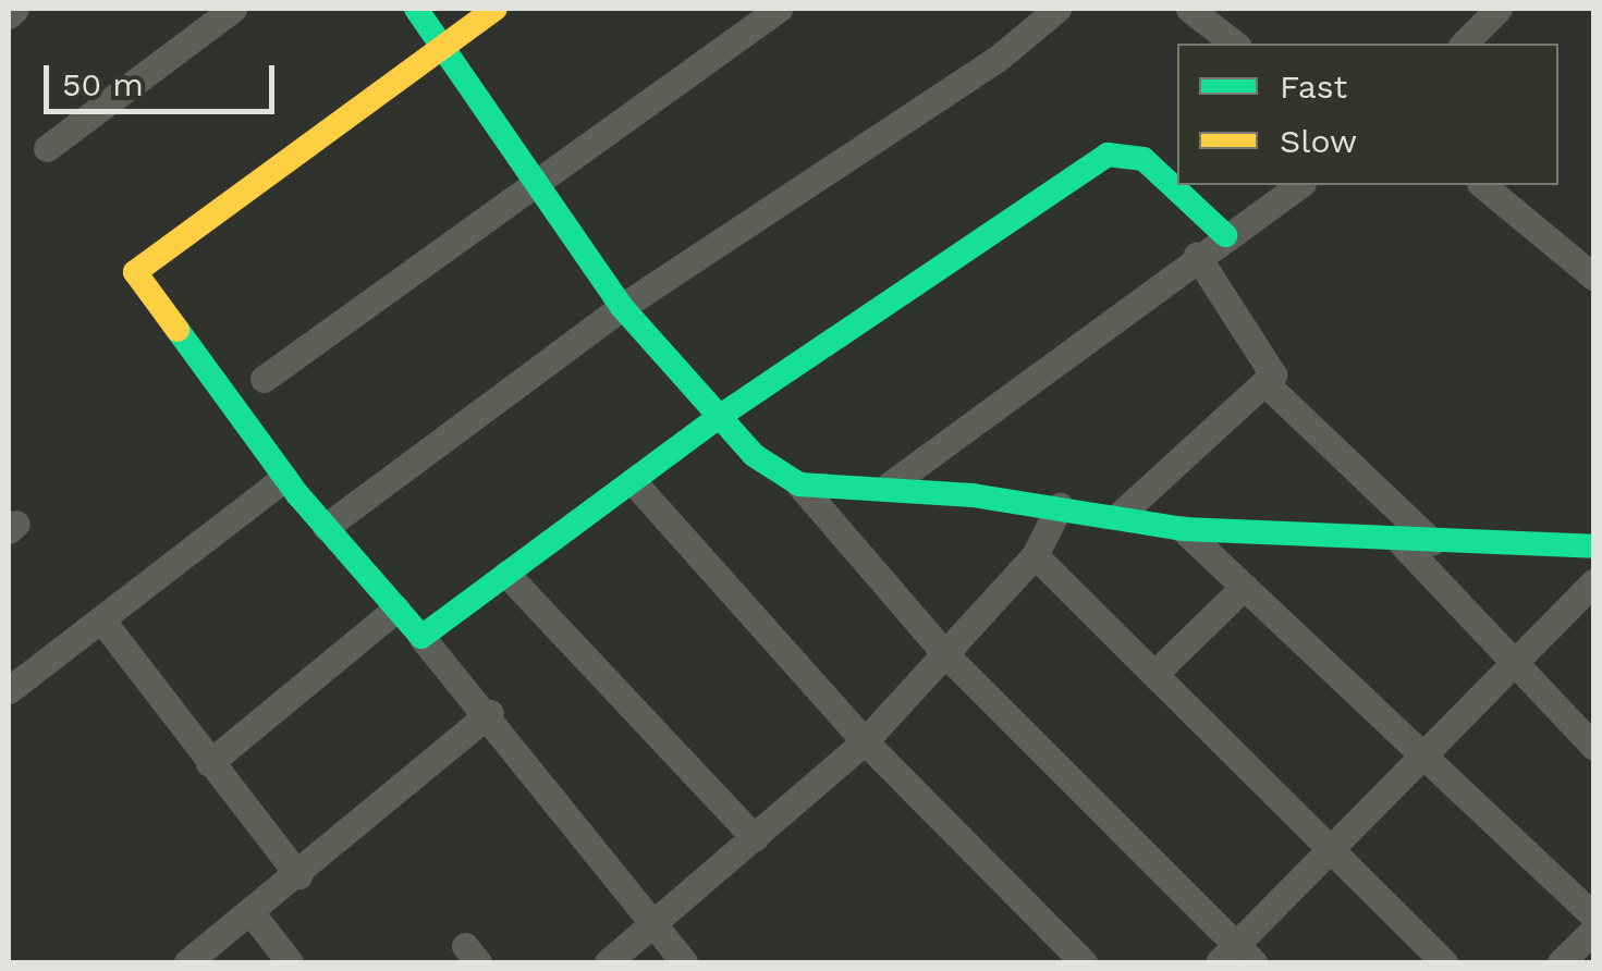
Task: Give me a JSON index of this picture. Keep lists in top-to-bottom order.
{
  "legend": ["Fast", "Slow"],
  "scale_bar": "50 m"
}
